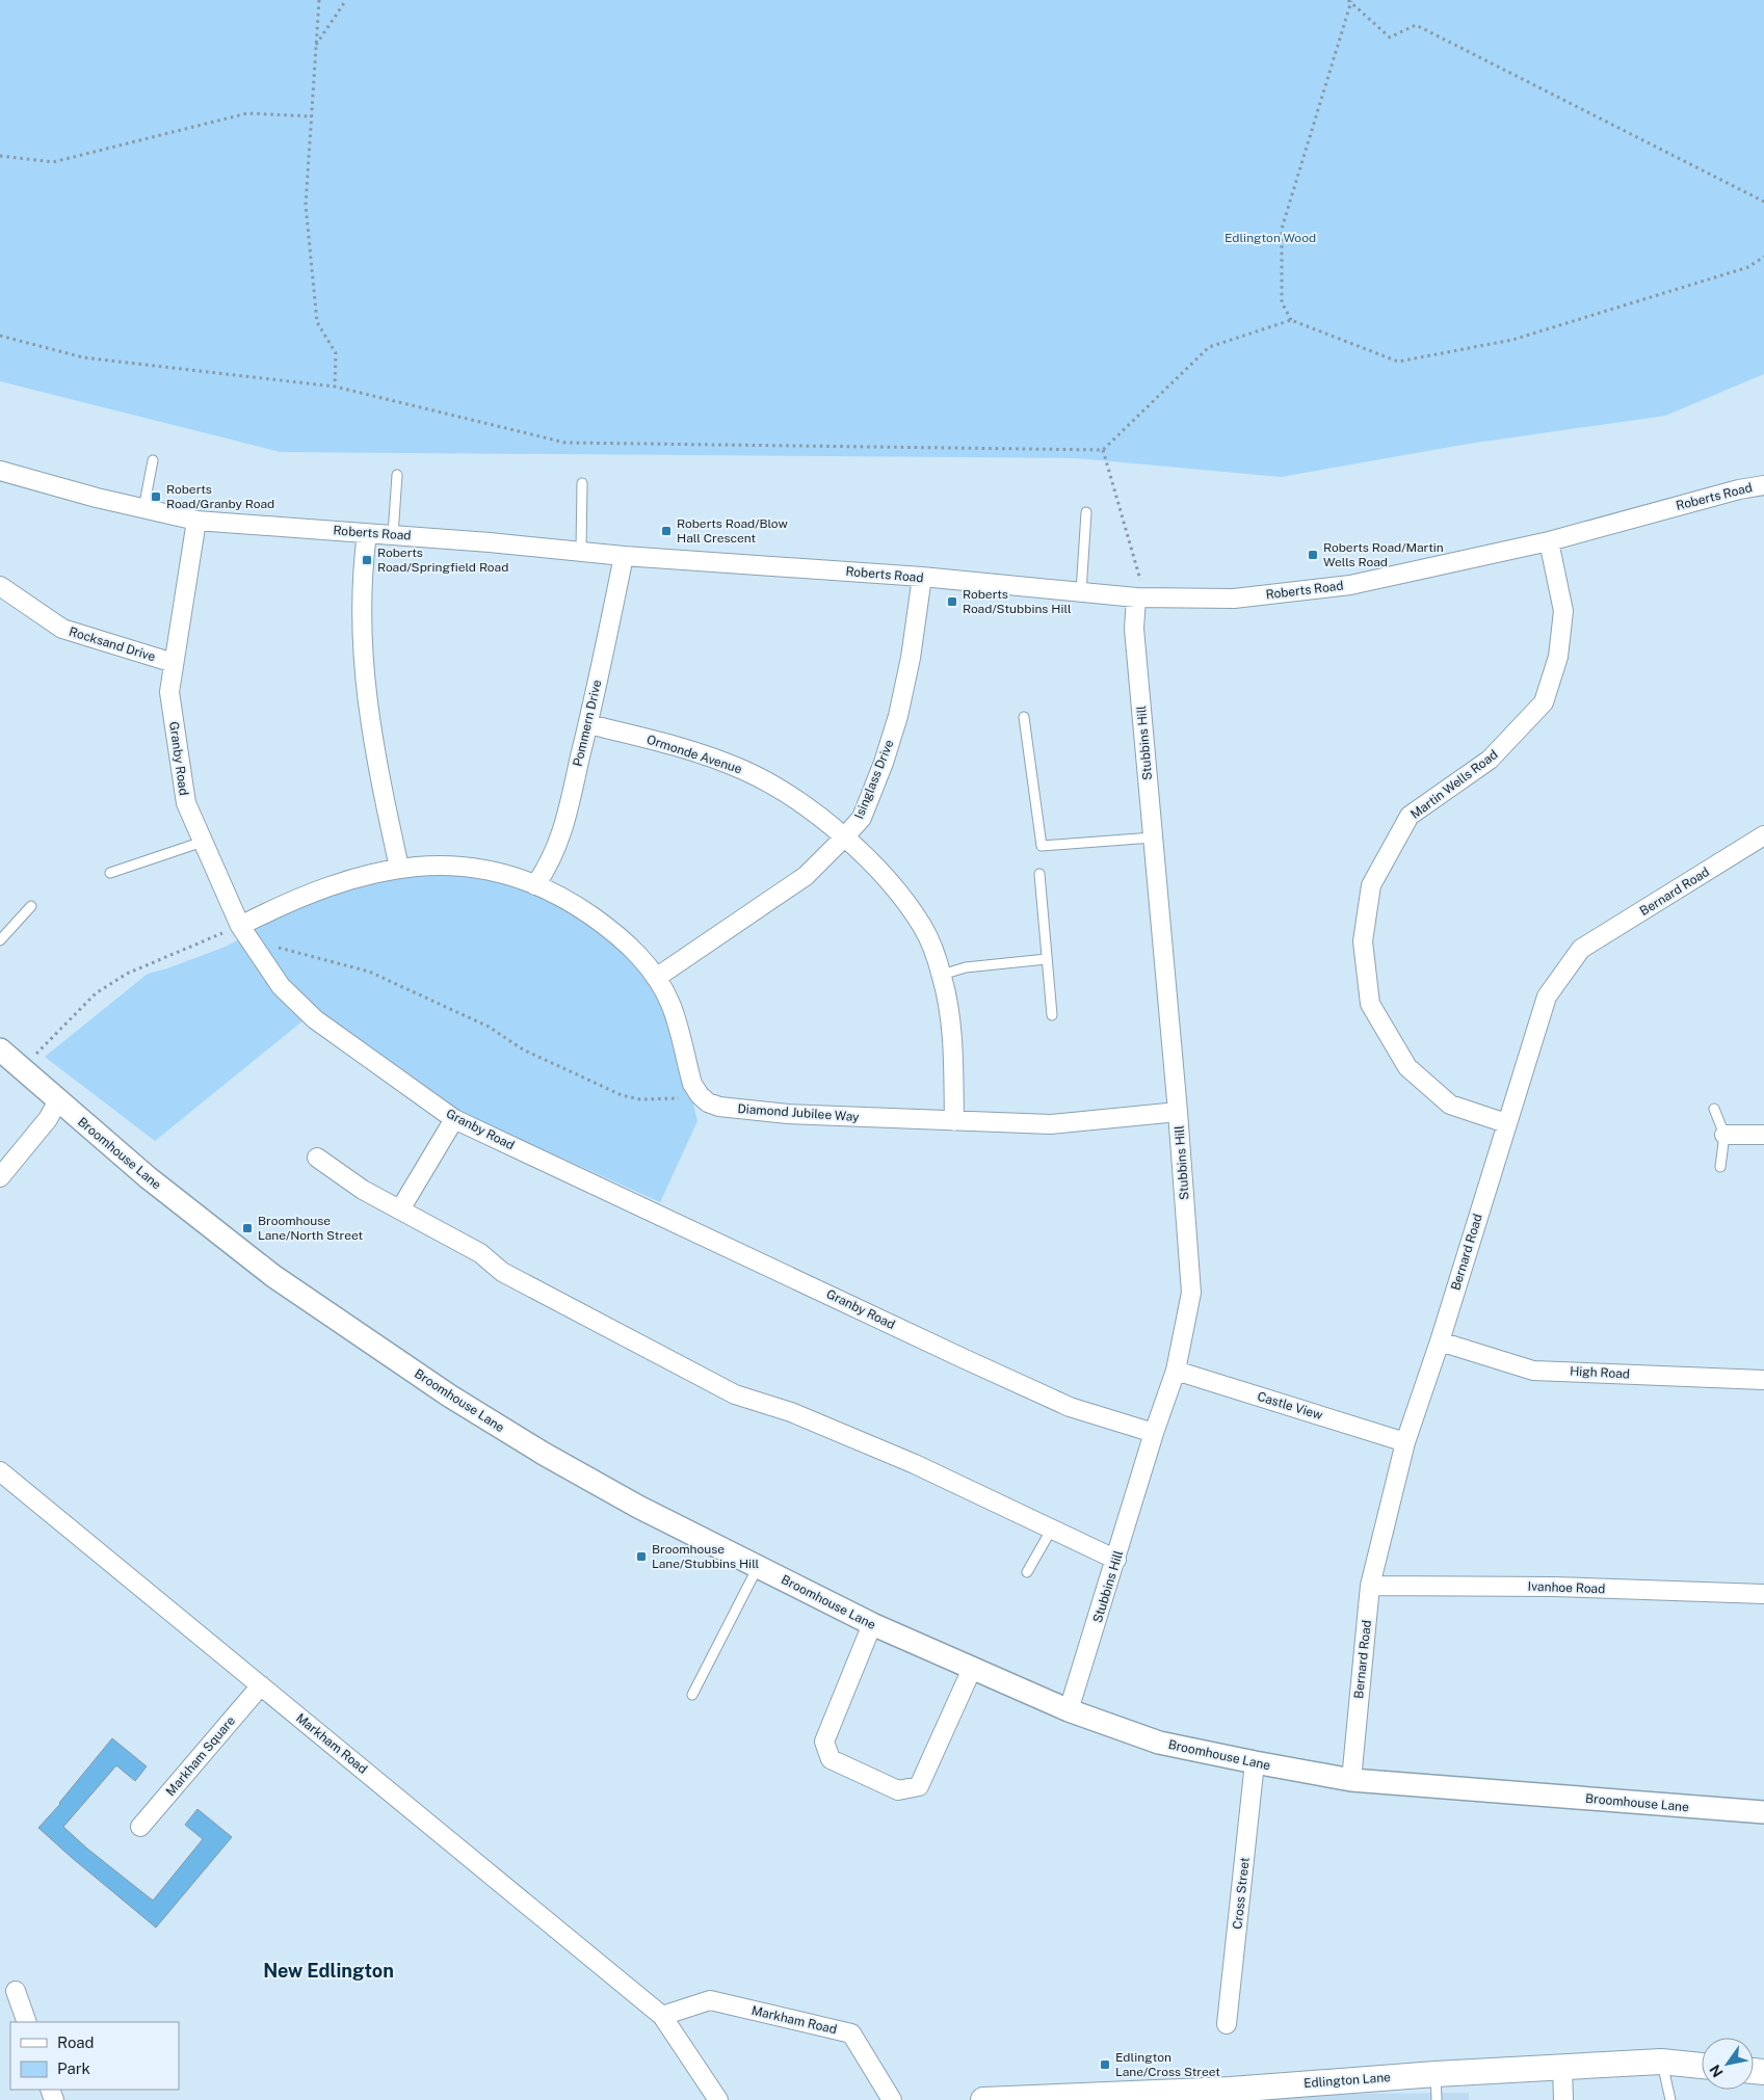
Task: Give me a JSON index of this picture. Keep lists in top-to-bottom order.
{
  "streets": {
    "main road": ["Edlington Lane"],
    "street": [
      "Roberts Road",
      "Rocksand Drive",
      "Pommern Drive",
      "Stubbins Hill",
      "Ormonde Avenue",
      "Granby Road",
      "Isinglass Drive",
      "Martin Wells Road",
      "Bernard Road",
      "Diamond Jubilee Way",
      "Broomhouse Lane",
      "High Road",
      "Castle View",
      "Ivanhoe Road",
      "Markham Road",
      "Markham Square",
      "Cross Street"
    ]
  },
  "crossings": [
    ["Roberts Road", "Pommern Drive"],
    ["Roberts Road", "Stubbins Hill"],
    ["Roberts Road", "Granby Road"],
    ["Roberts Road", "Isinglass Drive"],
    ["Roberts Road", "Martin Wells Road"],
    ["Rocksand Drive", "Granby Road"],
    ["Pommern Drive", "Ormonde Avenue"],
    ["Stubbins Hill", "Granby Road"],
    ["Stubbins Hill", "Diamond Jubilee Way"],
    ["Stubbins Hill", "Broomhouse Lane"],
    ["Stubbins Hill", "Castle View"],
    ["Ormonde Avenue", "Isinglass Drive"],
    ["Ormonde Avenue", "Diamond Jubilee Way"],
    ["Martin Wells Road", "Bernard Road"],
    ["Bernard Road", "Broomhouse Lane"],
    ["Bernard Road", "High Road"],
    ["Bernard Road", "Castle View"],
    ["Bernard Road", "Ivanhoe Road"],
    ["Broomhouse Lane", "Cross Street"],
    ["Markham Road", "Markham Square"]
  ],
  "districts": ["New Edlington"],
  "parks": ["Edlington Wood"],
  "places": {
    "transit": [
      "Roberts Road/Granby Road",
      "Roberts Road/Blow Hall Crescent",
      "Roberts Road/Martin Wells Road",
      "Roberts Road/Springfield Road",
      "Roberts Road/Stubbins Hill",
      "Broomhouse Lane/North Street",
      "Broomhouse Lane/Stubbins Hill",
      "Edlington Lane/Cross Street"
    ]
  },
  "legend": ["Road", "Park"],
  "north": "bottom left"
}
